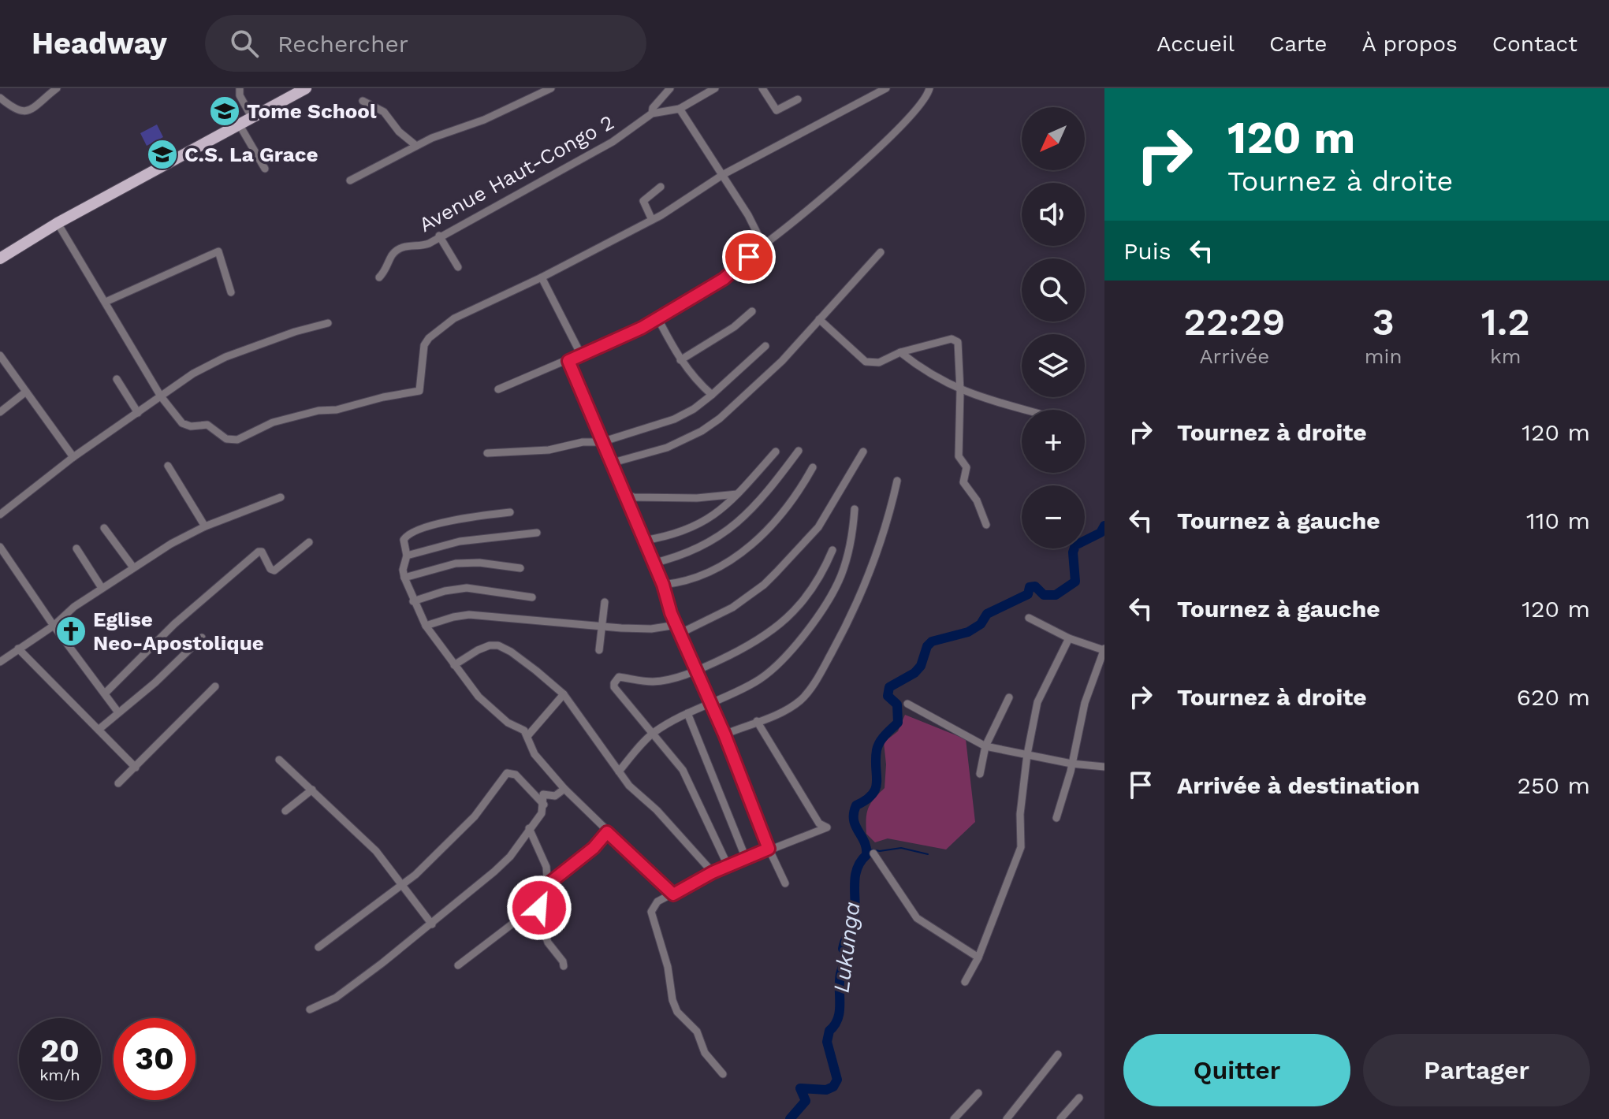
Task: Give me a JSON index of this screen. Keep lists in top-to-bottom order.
{
  "streets": {
    "street": ["Avenue Haut-Congo 2"]
  },
  "water": ["Lukunga"],
  "places": {
    "school or university": ["Tome School", "C.S. La Grace"],
    "church": ["Eglise Neo-Apostolique"]
  },
  "north": "bottom left",
  "page": {
    "header": "Headway",
    "search": "Rechercher",
    "nav": [
      "Accueil",
      "Carte",
      "À propos",
      "Contact"
    ],
    "turn": ["120 m", "Tournez à droite"],
    "map_buttons": ["+", "−"],
    "then": "Puis",
    "eta": [
      "22:29",
      "Arrivée",
      "3",
      "min",
      "1.2",
      "km"
    ],
    "list": [
      {
        "name": "Tournez à droite",
        "value": "120 m"
      },
      {
        "name": "Tournez à gauche",
        "value": "110 m"
      },
      {
        "name": "Tournez à gauche",
        "value": "120 m"
      },
      {
        "name": "Tournez à droite",
        "value": "620 m"
      },
      {
        "name": "Arrivée à destination",
        "value": "250 m"
      }
    ],
    "speed": "20 km/h",
    "limit": "30",
    "buttons": ["Quitter", "Partager"]
  }
}
